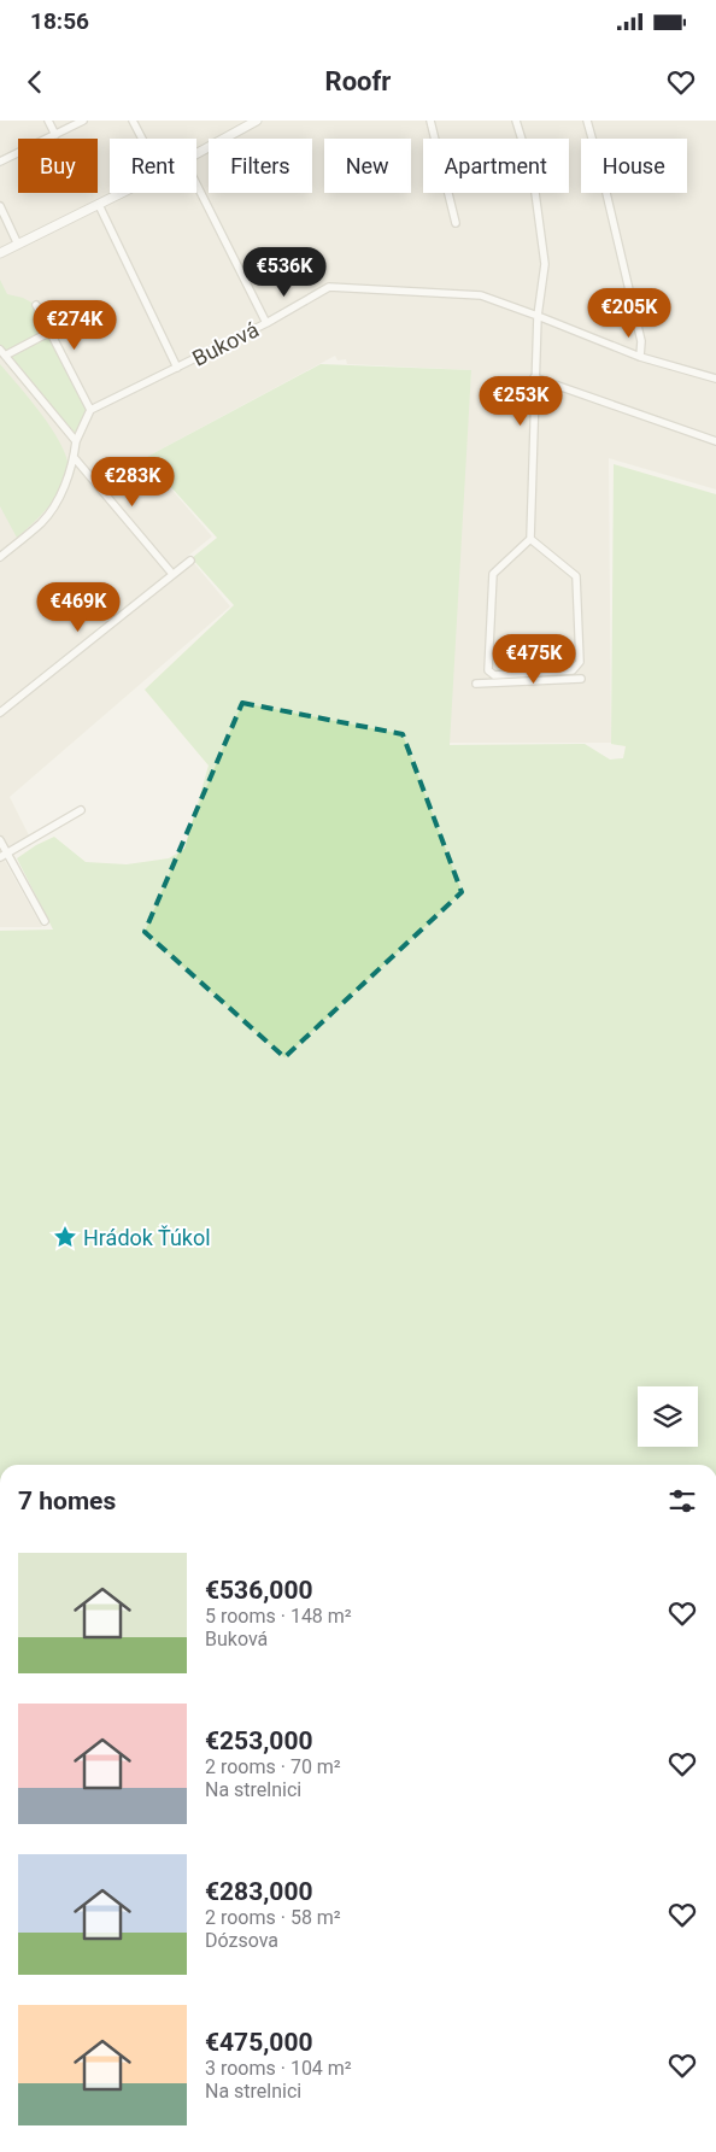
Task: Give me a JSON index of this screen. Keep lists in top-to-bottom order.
{
  "streets": {
    "street": ["Buková"]
  },
  "places": {
    "place": ["Hrádok Ťúkol"]
  },
  "page": {
    "status": "18:56",
    "header": "Roofr",
    "chip": [
      "Buy",
      "Rent",
      "Filters",
      "New",
      "Apartment",
      "House"
    ],
    "price": [
      "€536K",
      "€205K",
      "€274K",
      "€253K",
      "€283K",
      "€469K",
      "€475K"
    ],
    "heading": "7 homes",
    "list": [
      {
        "name": "€536,000",
        "note": "5 rooms · 148 m² · Buková"
      },
      {
        "name": "€253,000",
        "note": "2 rooms · 70 m² · Na strelnici"
      },
      {
        "name": "€283,000",
        "note": "2 rooms · 58 m² · Dózsova"
      },
      {
        "name": "€475,000",
        "note": "3 rooms · 104 m² · Na strelnici"
      }
    ]
  }
}
